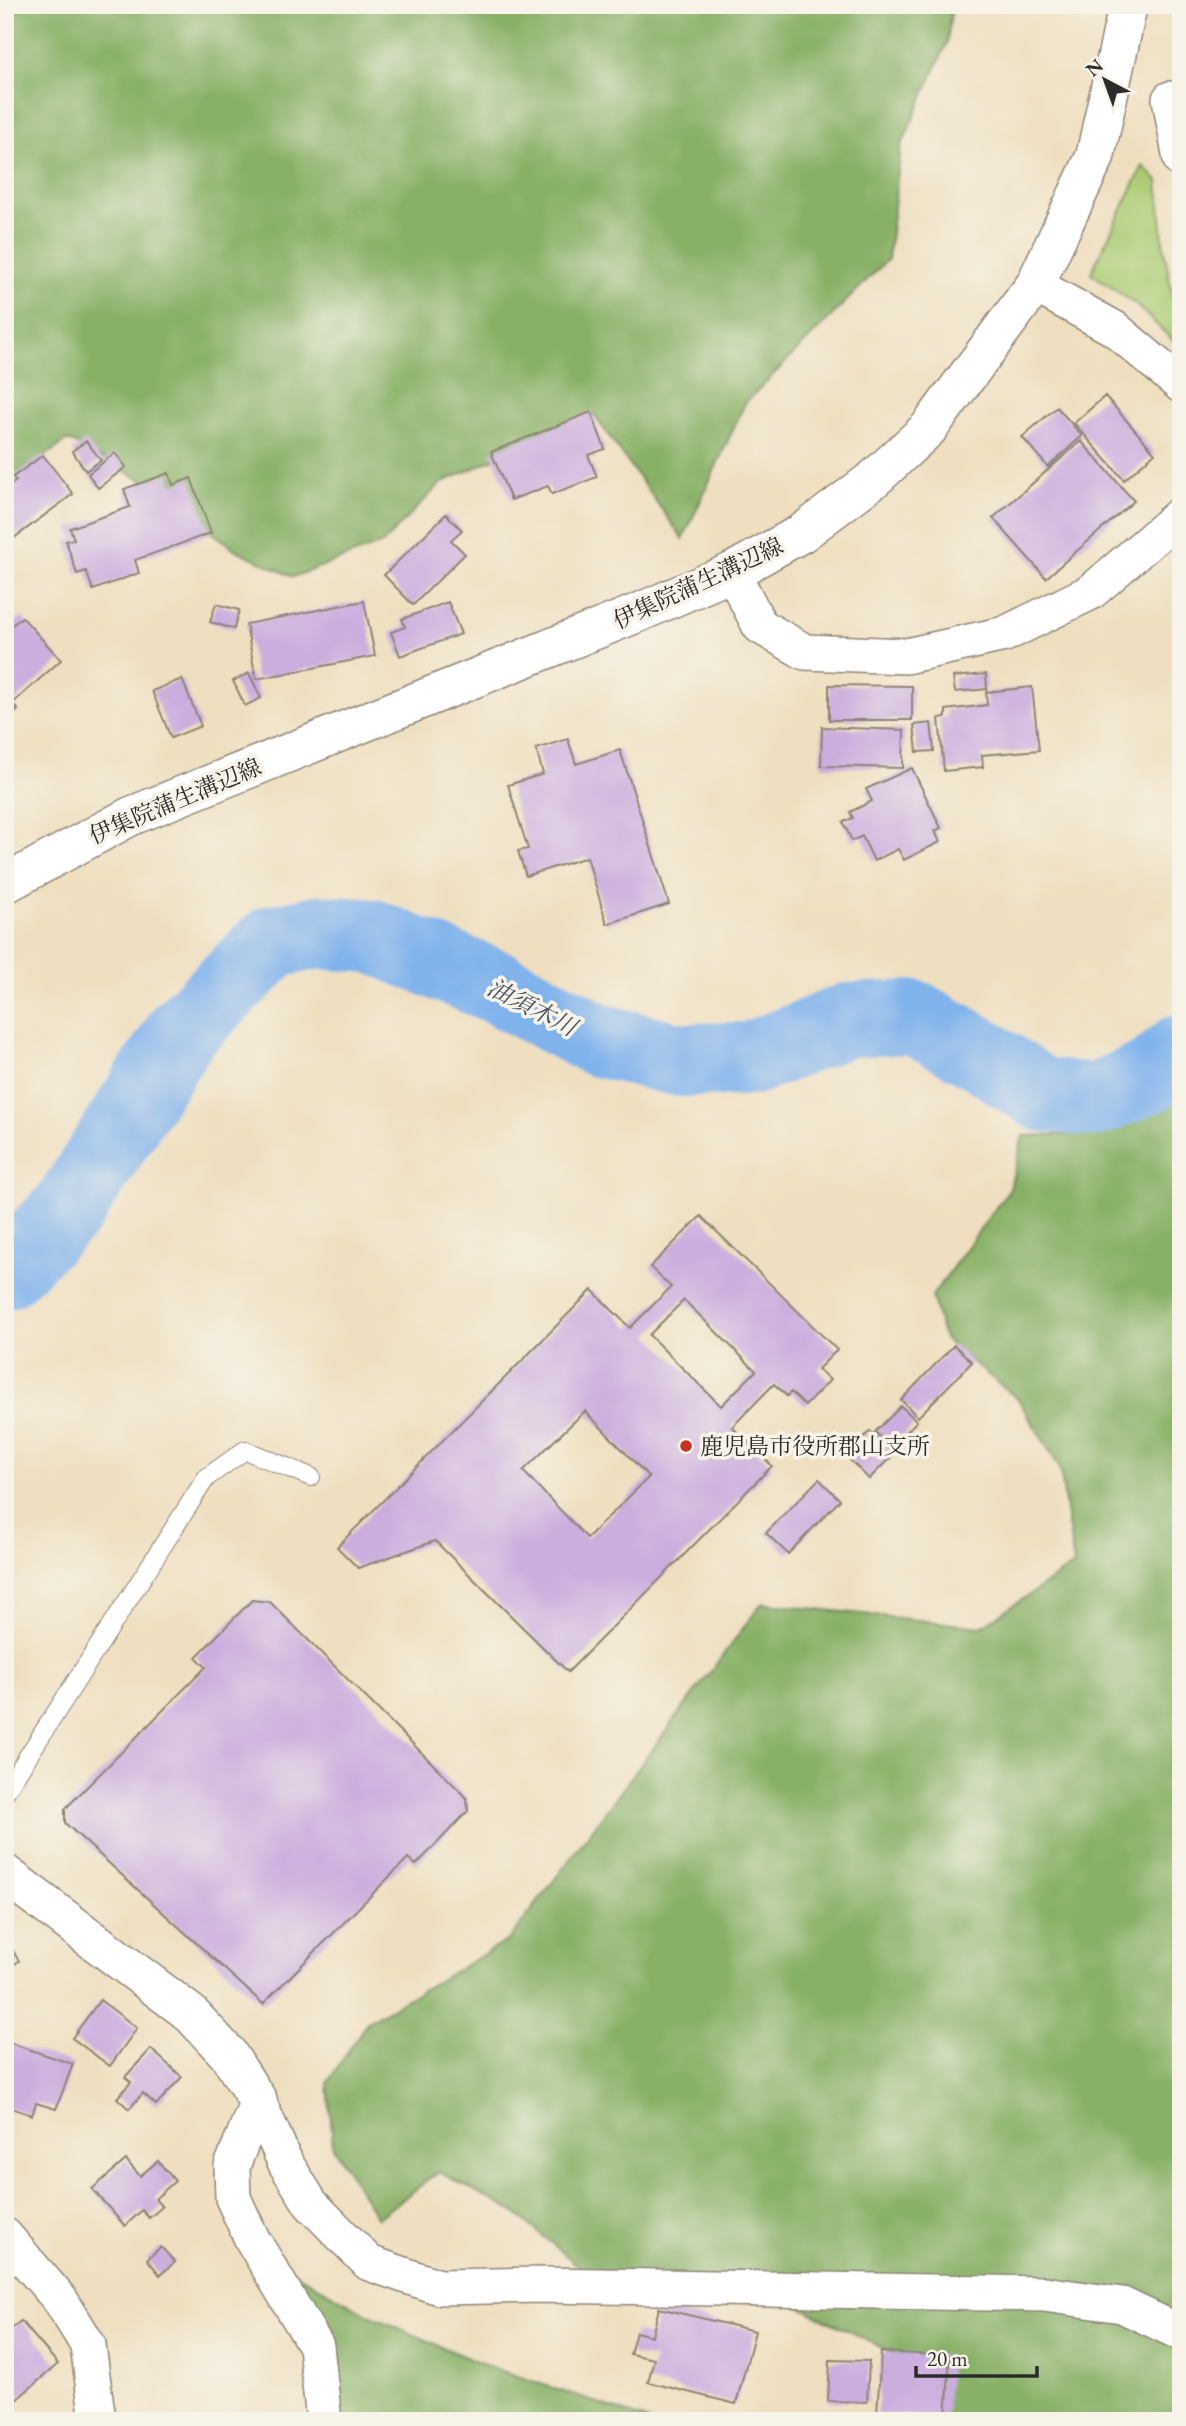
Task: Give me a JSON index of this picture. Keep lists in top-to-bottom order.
{
  "streets": {
    "main road": ["伊集院蒲生溝辺線"]
  },
  "water": ["油須木川"],
  "places": ["鹿児島市役所郡山支所"],
  "scale_bar": "20 m",
  "north": "top left"
}
